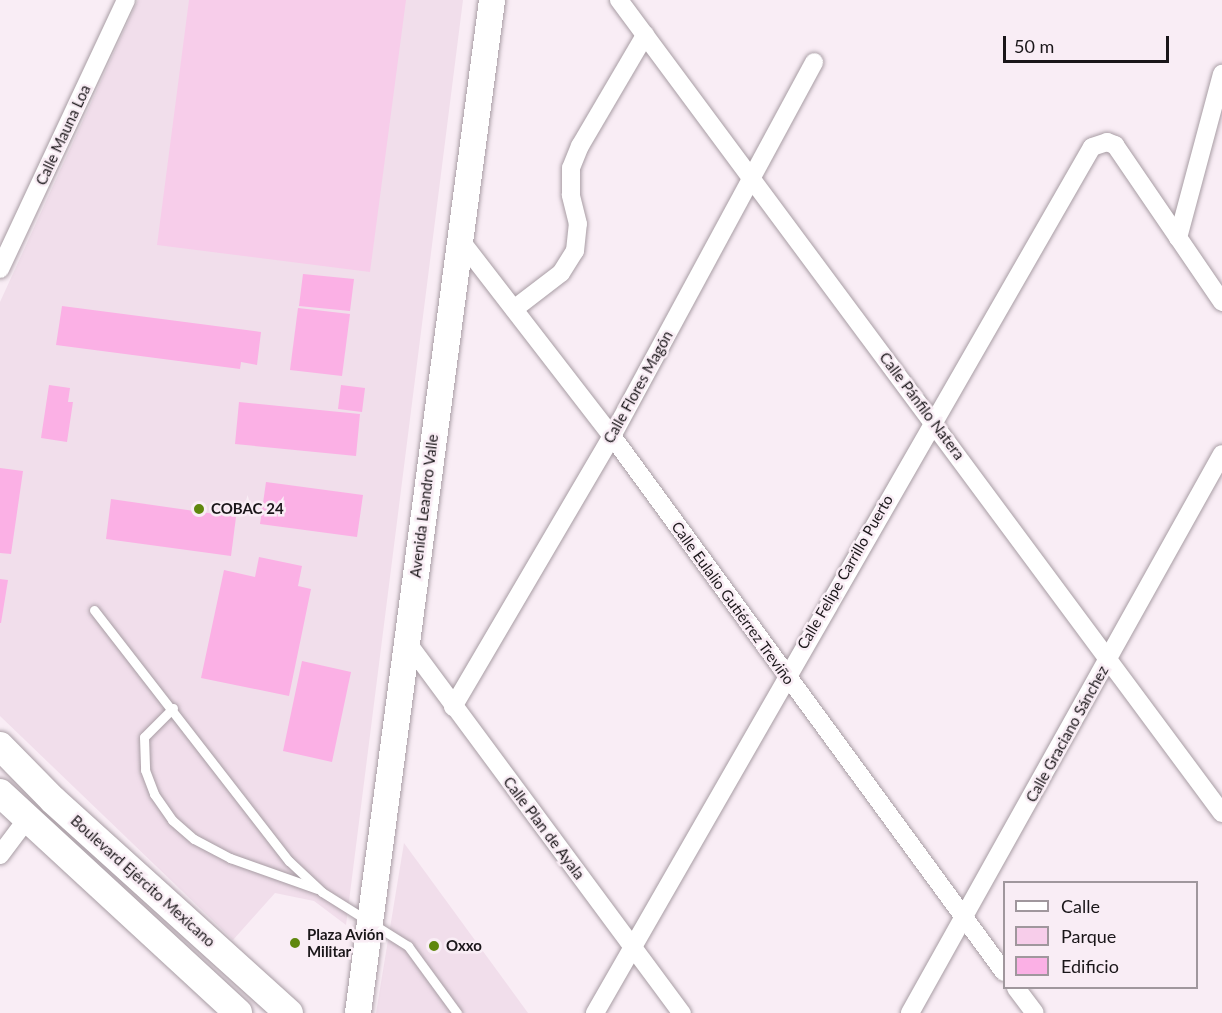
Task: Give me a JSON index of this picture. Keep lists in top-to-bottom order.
{
  "streets": {
    "main road": ["Boulevard Ejército Mexicano"],
    "street": [
      "Calle Mauna Loa",
      "Calle Flores Magón",
      "Calle Pánfilo Natera",
      "Avenida Leandro Valle",
      "Calle Felipe Carrillo Puerto",
      "Calle Eulalio Gutiérrez Treviño",
      "Calle Graciano Sánchez",
      "Calle Plan de Ayala"
    ]
  },
  "crossings": [
    ["Calle Flores Magón", "Calle Pánfilo Natera"],
    ["Calle Flores Magón", "Calle Eulalio Gutiérrez Treviño"],
    ["Calle Flores Magón", "Calle Plan de Ayala"],
    ["Calle Pánfilo Natera", "Calle Felipe Carrillo Puerto"],
    ["Calle Pánfilo Natera", "Calle Graciano Sánchez"],
    ["Avenida Leandro Valle", "Calle Eulalio Gutiérrez Treviño"],
    ["Avenida Leandro Valle", "Calle Plan de Ayala"],
    ["Calle Felipe Carrillo Puerto", "Calle Eulalio Gutiérrez Treviño"],
    ["Calle Felipe Carrillo Puerto", "Calle Plan de Ayala"],
    ["Calle Eulalio Gutiérrez Treviño", "Calle Graciano Sánchez"]
  ],
  "places": ["COBAC 24", "Plaza Avión Militar", "Oxxo"],
  "legend": ["Calle", "Parque", "Edificio"],
  "scale_bar": "50 m"
}
